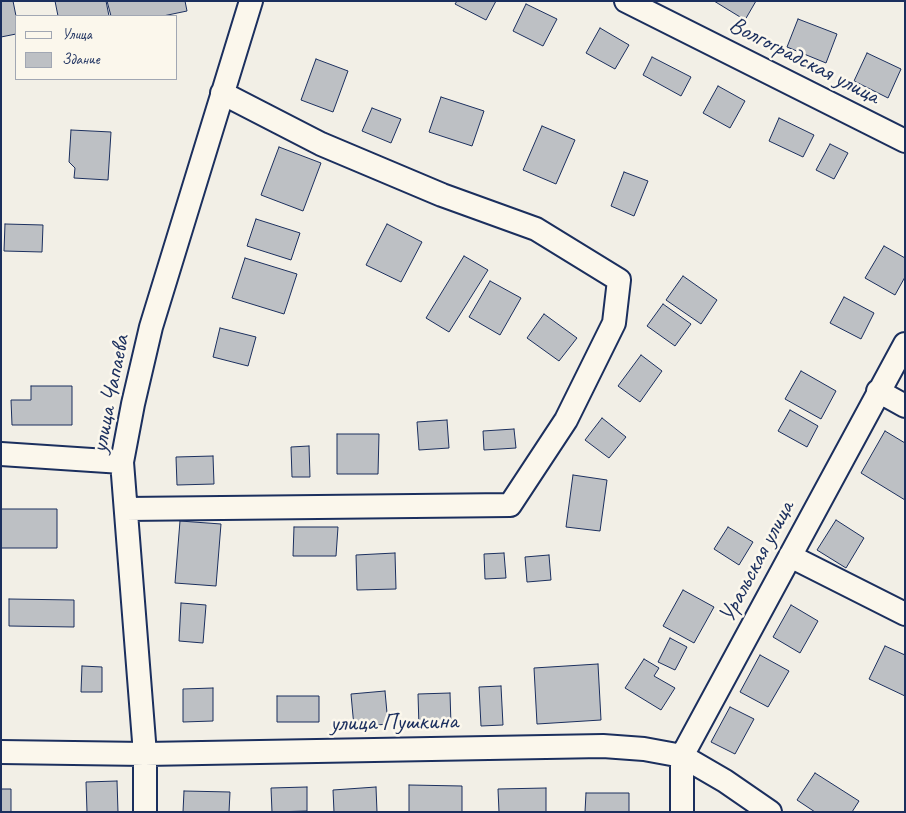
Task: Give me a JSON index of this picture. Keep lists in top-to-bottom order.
{
  "streets": {
    "street": [
      "Волгоградская улица",
      "улица Чапаева",
      "Уральская улица",
      "улица Пушкина"
    ]
  },
  "crossings": [
    ["улица Чапаева", "улица Пушкина"],
    ["Уральская улица", "улица Пушкина"]
  ],
  "legend": ["Улица", "Здание"]
}
